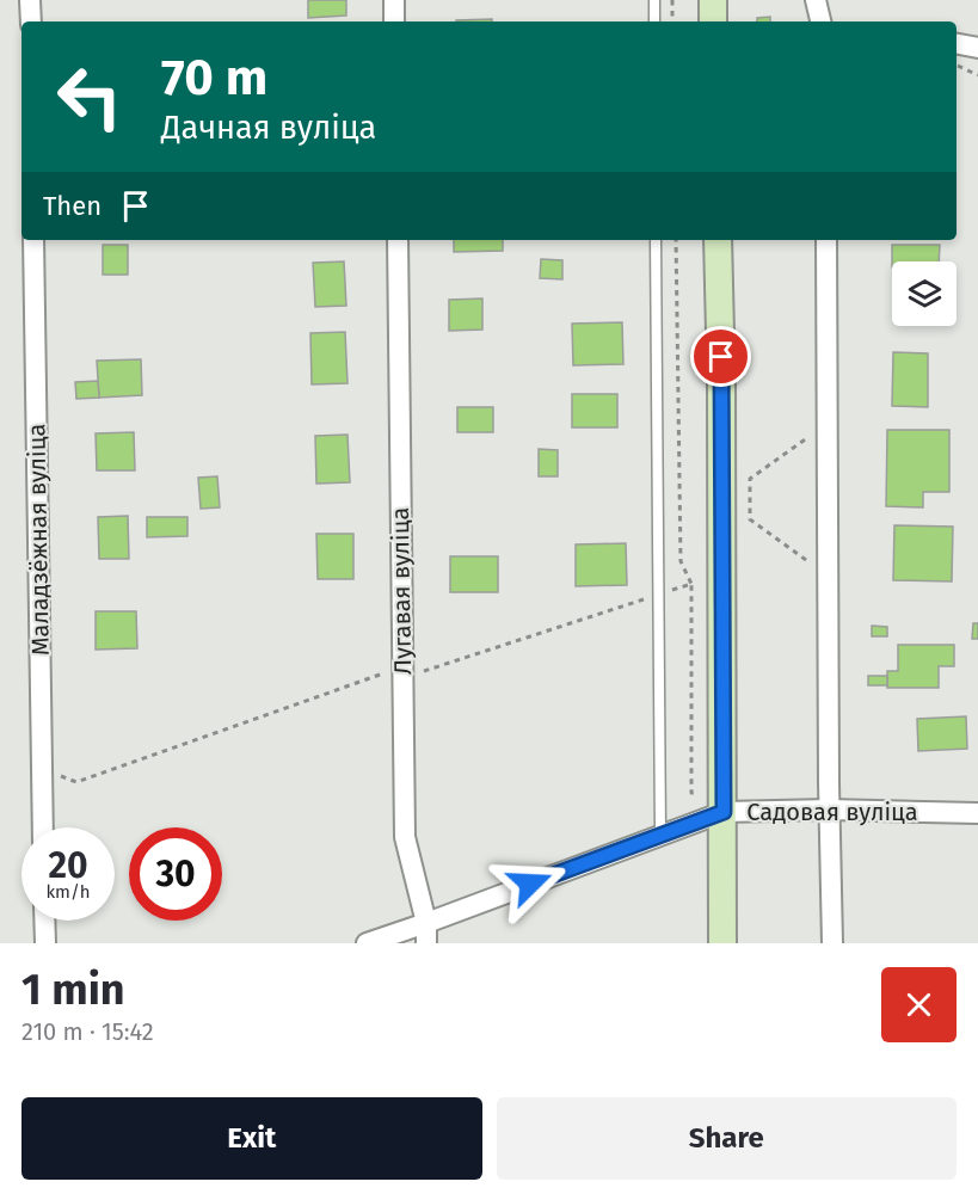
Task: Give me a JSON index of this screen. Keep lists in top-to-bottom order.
{
  "streets": {
    "street": ["Маладзёжная вуліца", "Лугавая вуліца", "Садовая вуліца"]
  },
  "crossings": [
    ["Лугавая вуліца", "Садовая вуліца"]
  ],
  "page": {
    "turn": ["70 m", "Дачная вуліца"],
    "then": "Then",
    "speed": "20 km/h",
    "limit": "30",
    "heading": ["1 min", "210 m · 15:42"],
    "buttons": ["Exit", "Share"]
  }
}
